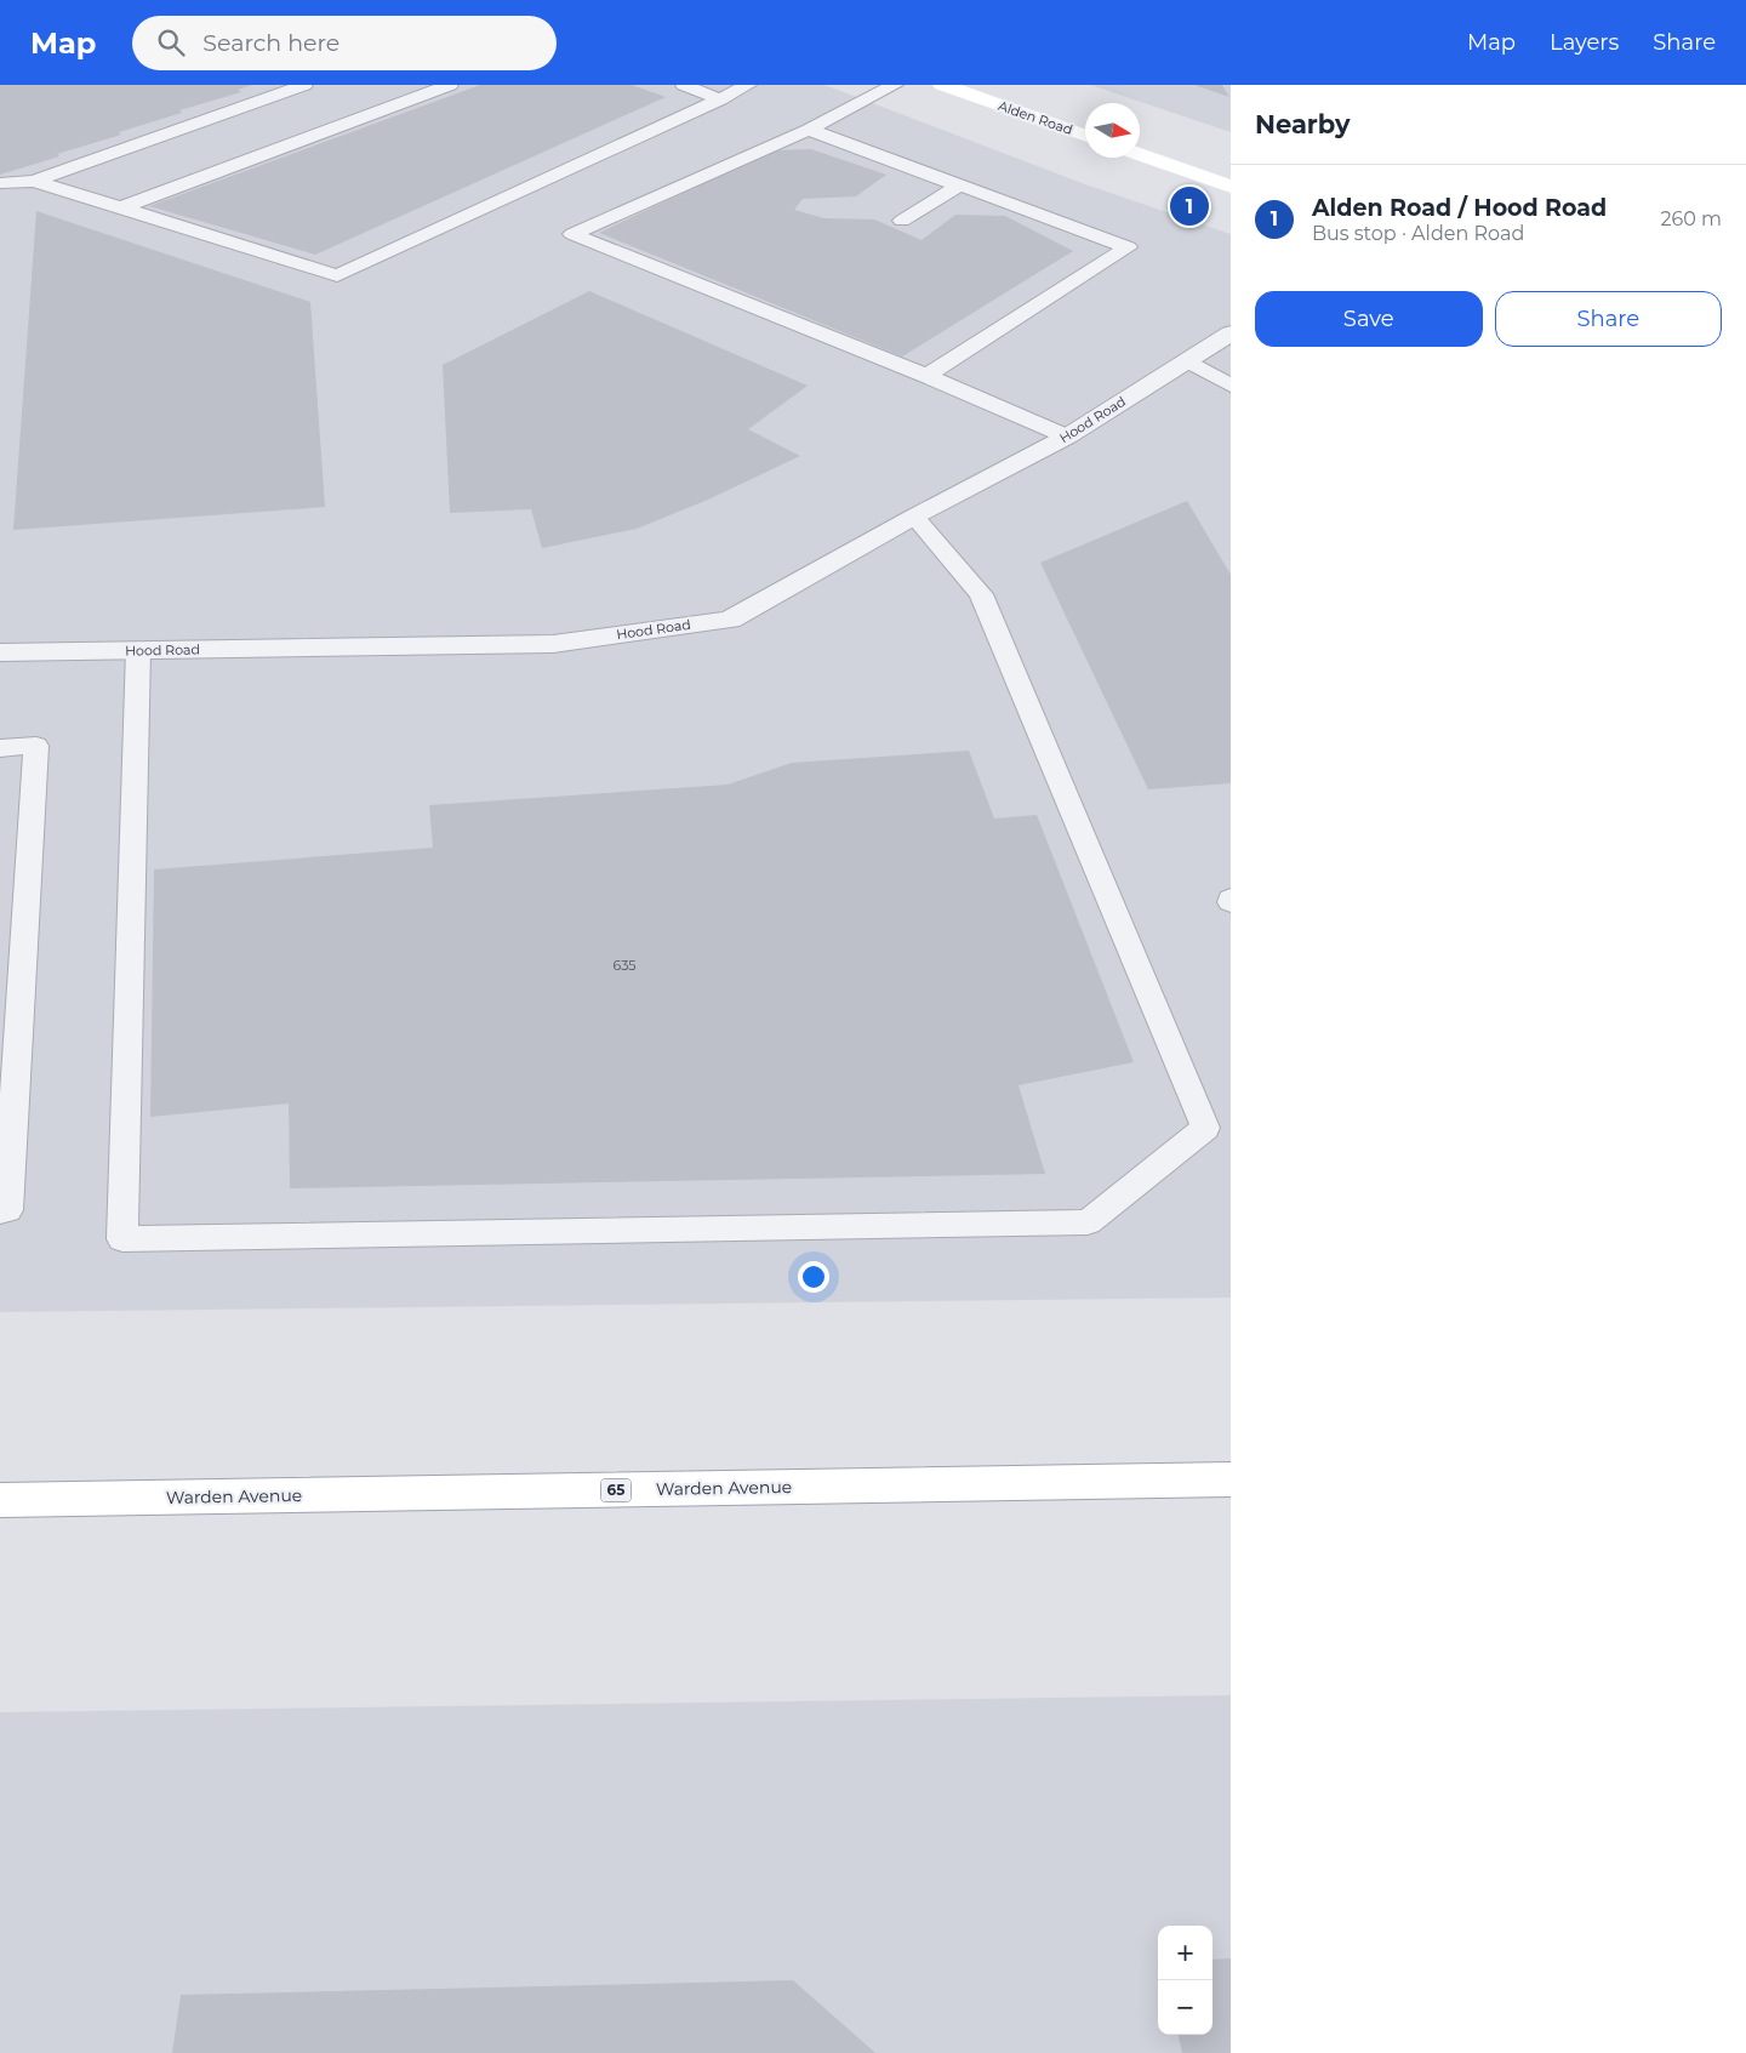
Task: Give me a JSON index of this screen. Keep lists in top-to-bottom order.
{
  "streets": {
    "main road": ["Alden Road", "Warden Avenue", "65"],
    "street": ["Hood Road"]
  },
  "house_numbers": ["635"],
  "north": "right",
  "page": {
    "header": "Map",
    "search": "Search here",
    "nav": ["Map", "Layers", "Share"],
    "heading": "Nearby",
    "list": [
      {
        "mark": "1",
        "name": "Alden Road / Hood Road",
        "note": "Bus stop · Alden Road",
        "value": "260 m"
      }
    ],
    "pins": "1",
    "buttons": ["Save", "Share"],
    "map_buttons": ["+", "−"]
  }
}
